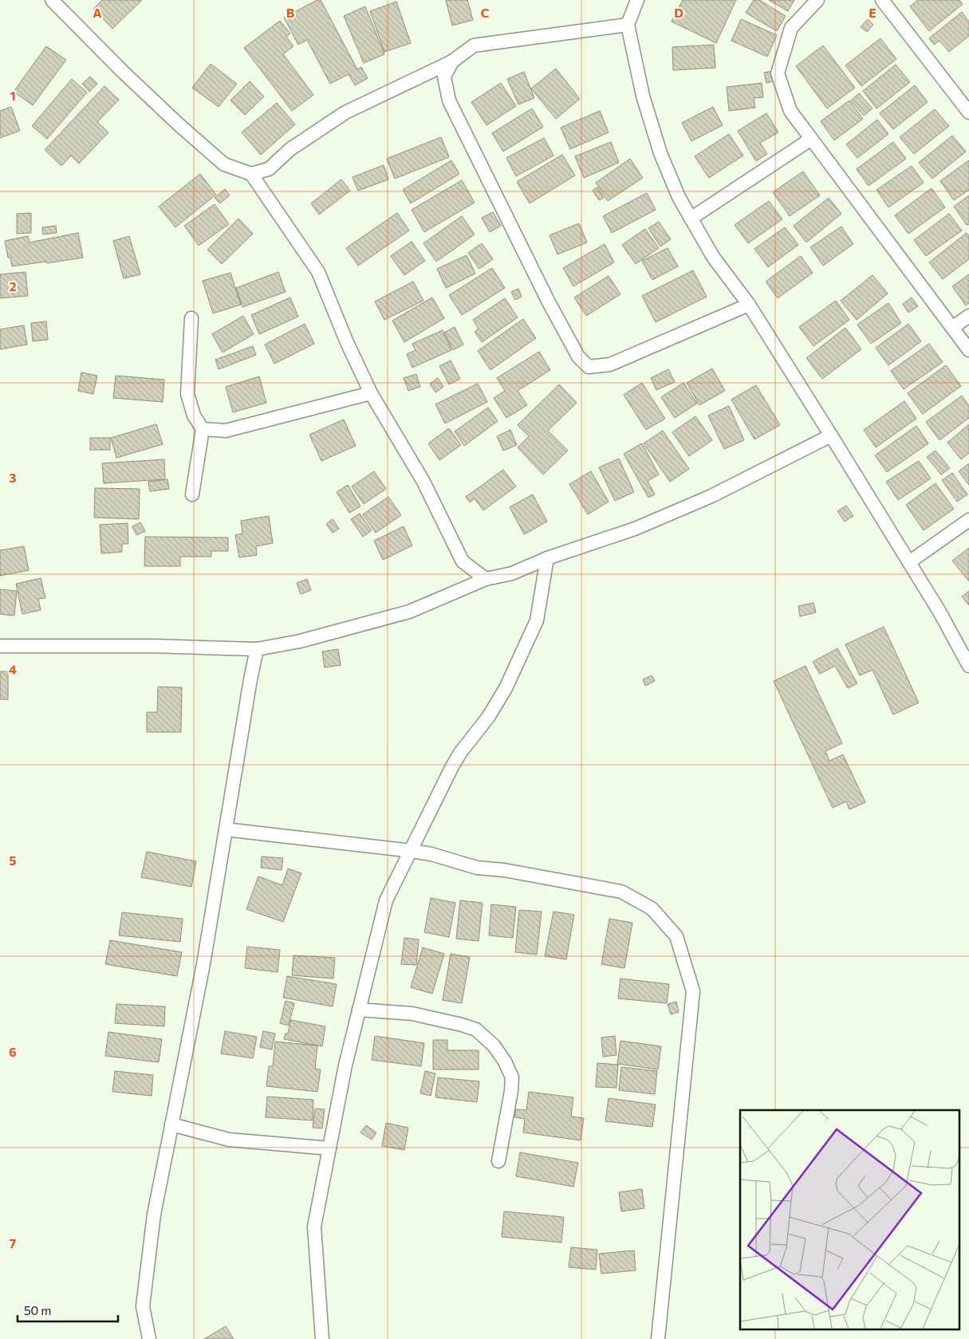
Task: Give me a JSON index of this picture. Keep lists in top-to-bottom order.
{
  "scale_bar": "50 m",
  "grid": {
    "columns": [
      "A",
      "B",
      "C",
      "D",
      "E"
    ],
    "rows": [
      "1",
      "2",
      "3",
      "4",
      "5",
      "6",
      "7"
    ]
  }
}
